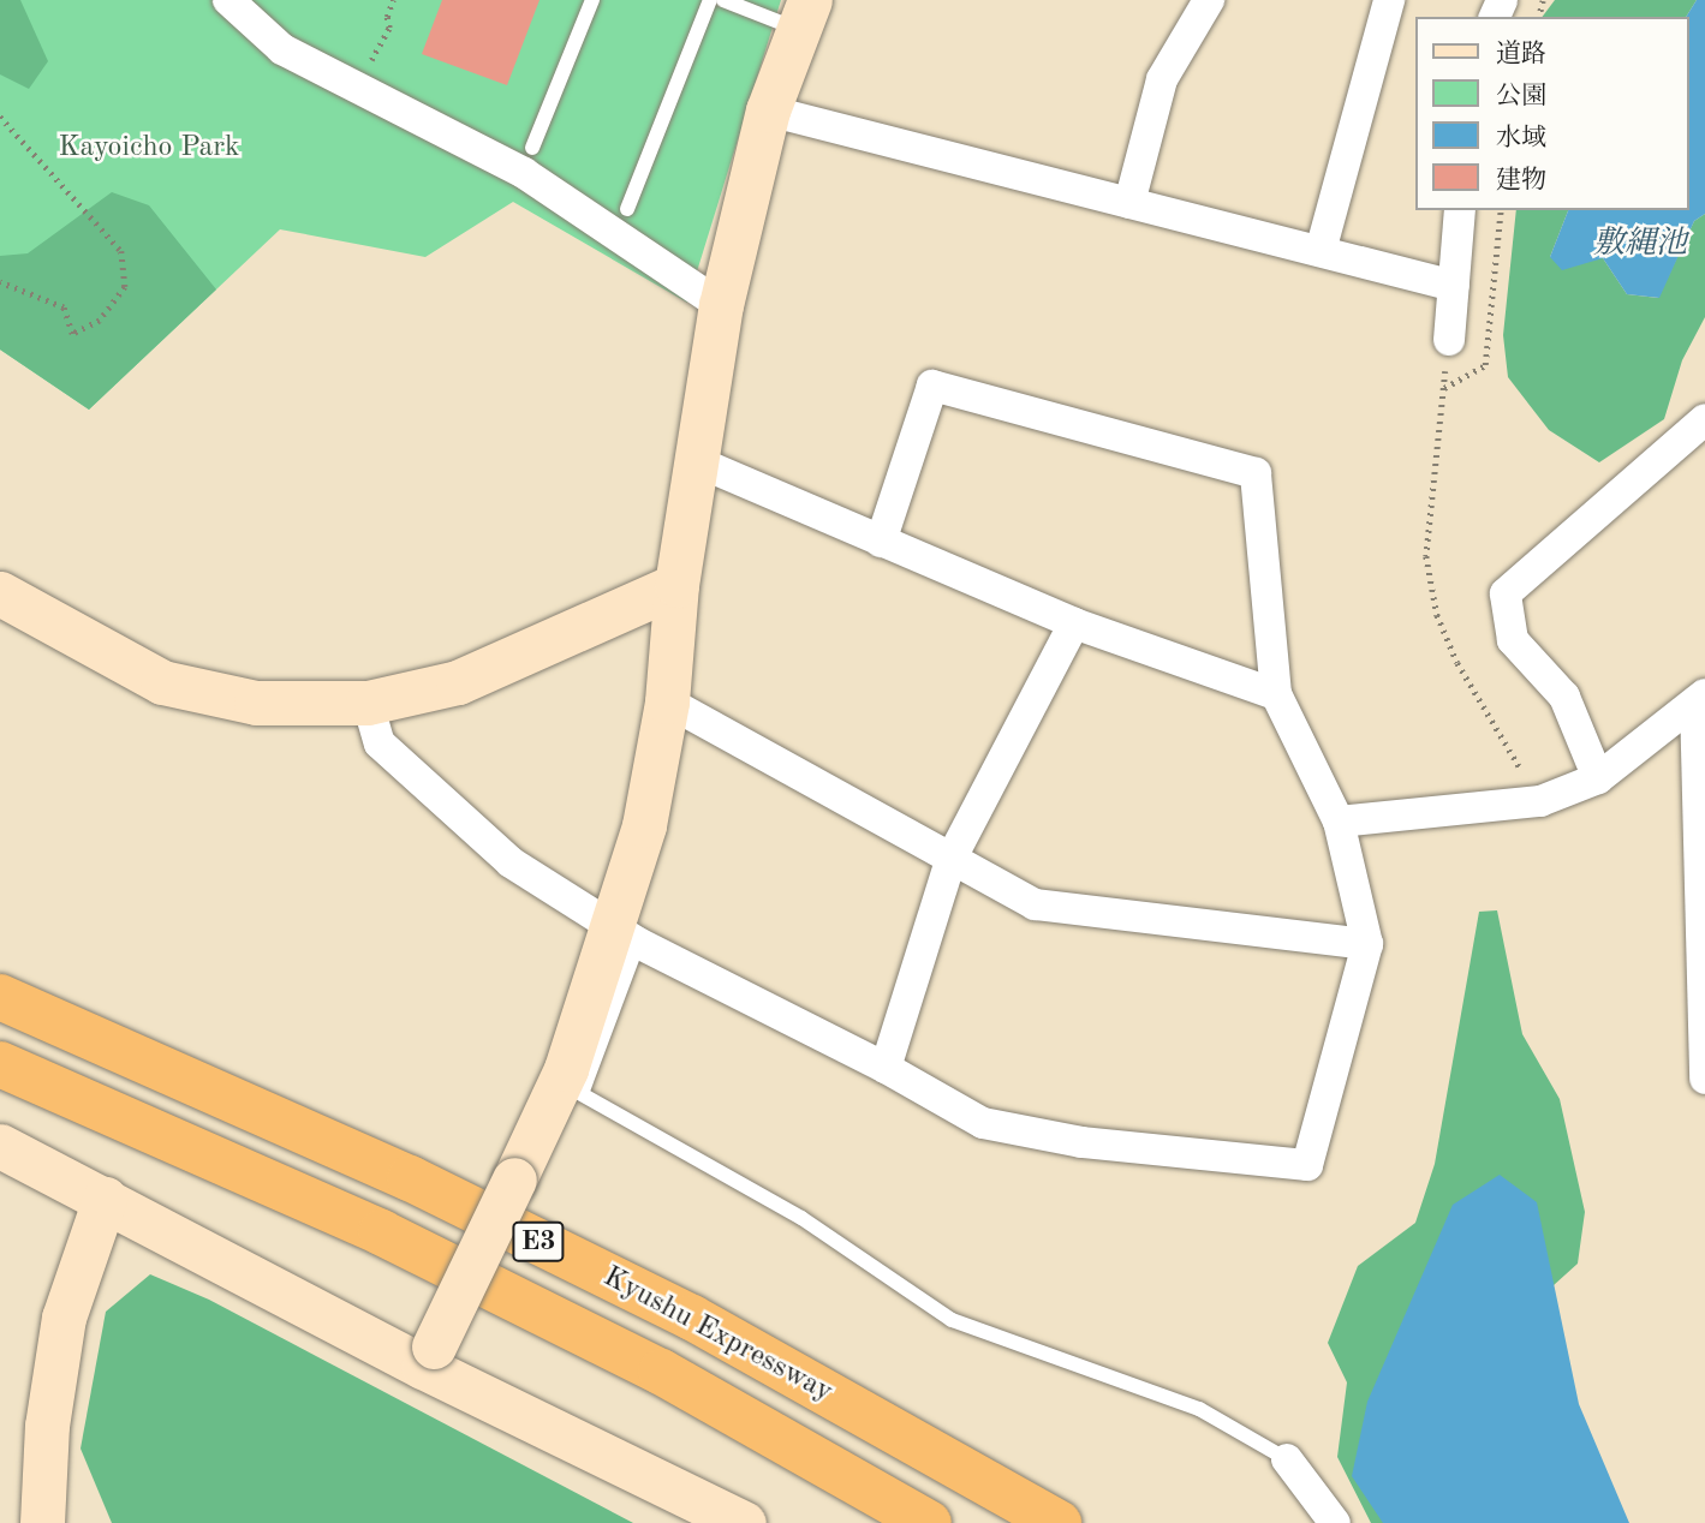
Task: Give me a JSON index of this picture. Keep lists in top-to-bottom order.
{
  "streets": {
    "highway": ["E3", "Kyushu Expressway"]
  },
  "water": ["敷縄池"],
  "parks": ["Kayoicho Park"],
  "legend": [
    "道路",
    "公園",
    "水域",
    "建物"
  ]
}
